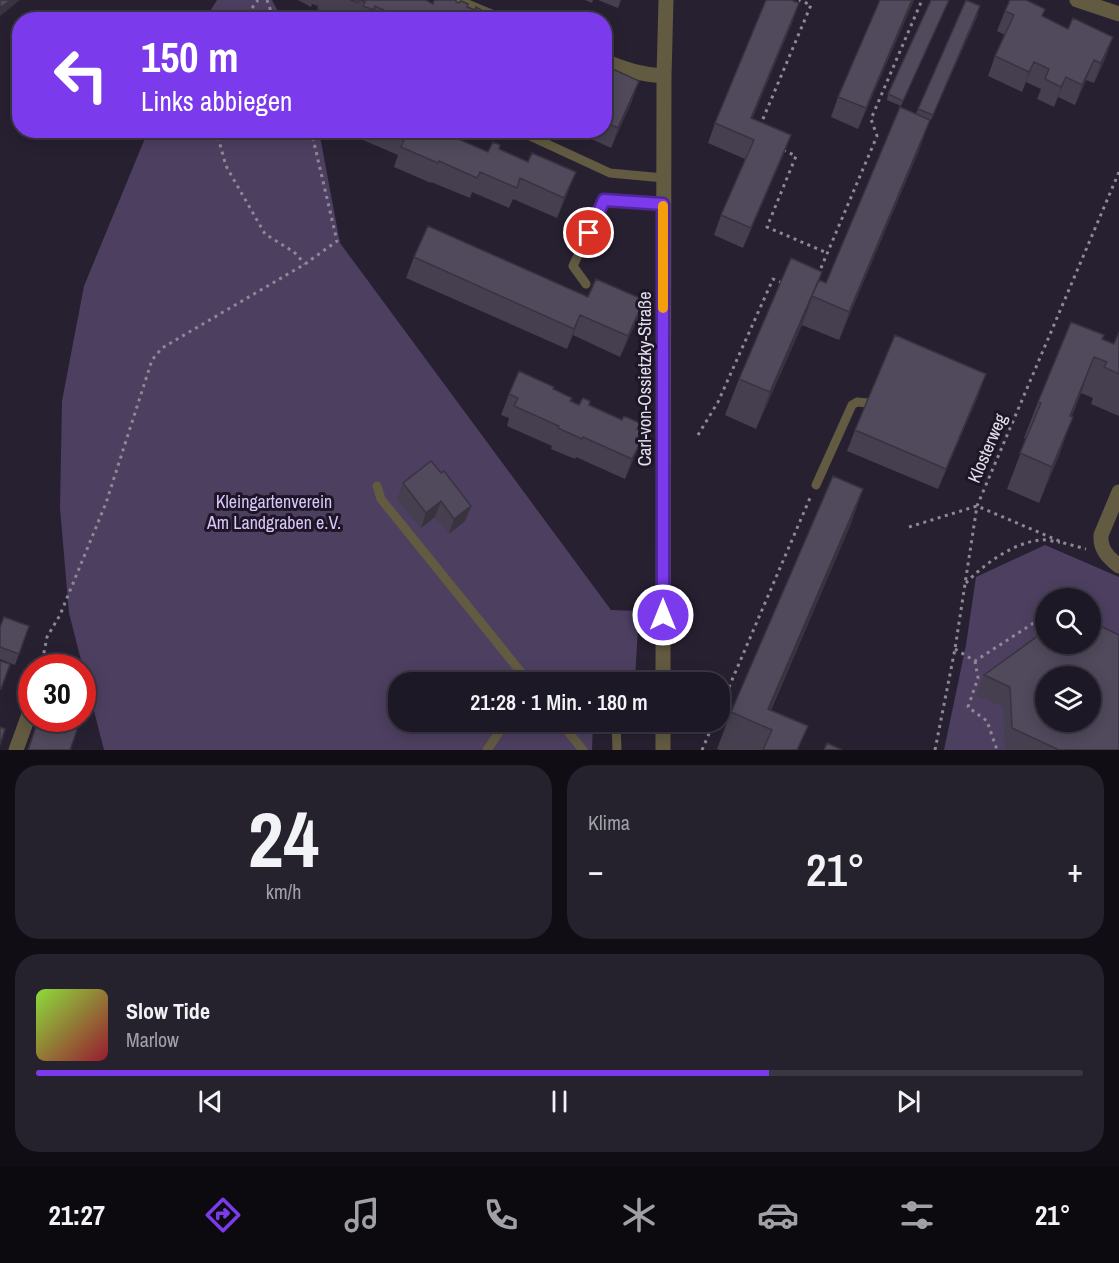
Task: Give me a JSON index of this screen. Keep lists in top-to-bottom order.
{
  "streets": {
    "street": ["Carl-von-Ossietzky-Straße"],
    "path": ["Klosterweg"]
  },
  "parks": ["Kleingartenverein Am Landgraben e.V."],
  "page": {
    "turn": ["150 m", "Links abbiegen"],
    "limit": "30",
    "trip": "21:28 · 1 Min. · 180 m",
    "tile": [
      ["24", "km/h"],
      "Klima"
    ],
    "heat": ["−", "21°", "+"],
    "song": ["Slow Tide", "Marlow"],
    "tabs": ["21:27", "21°"]
  }
}
